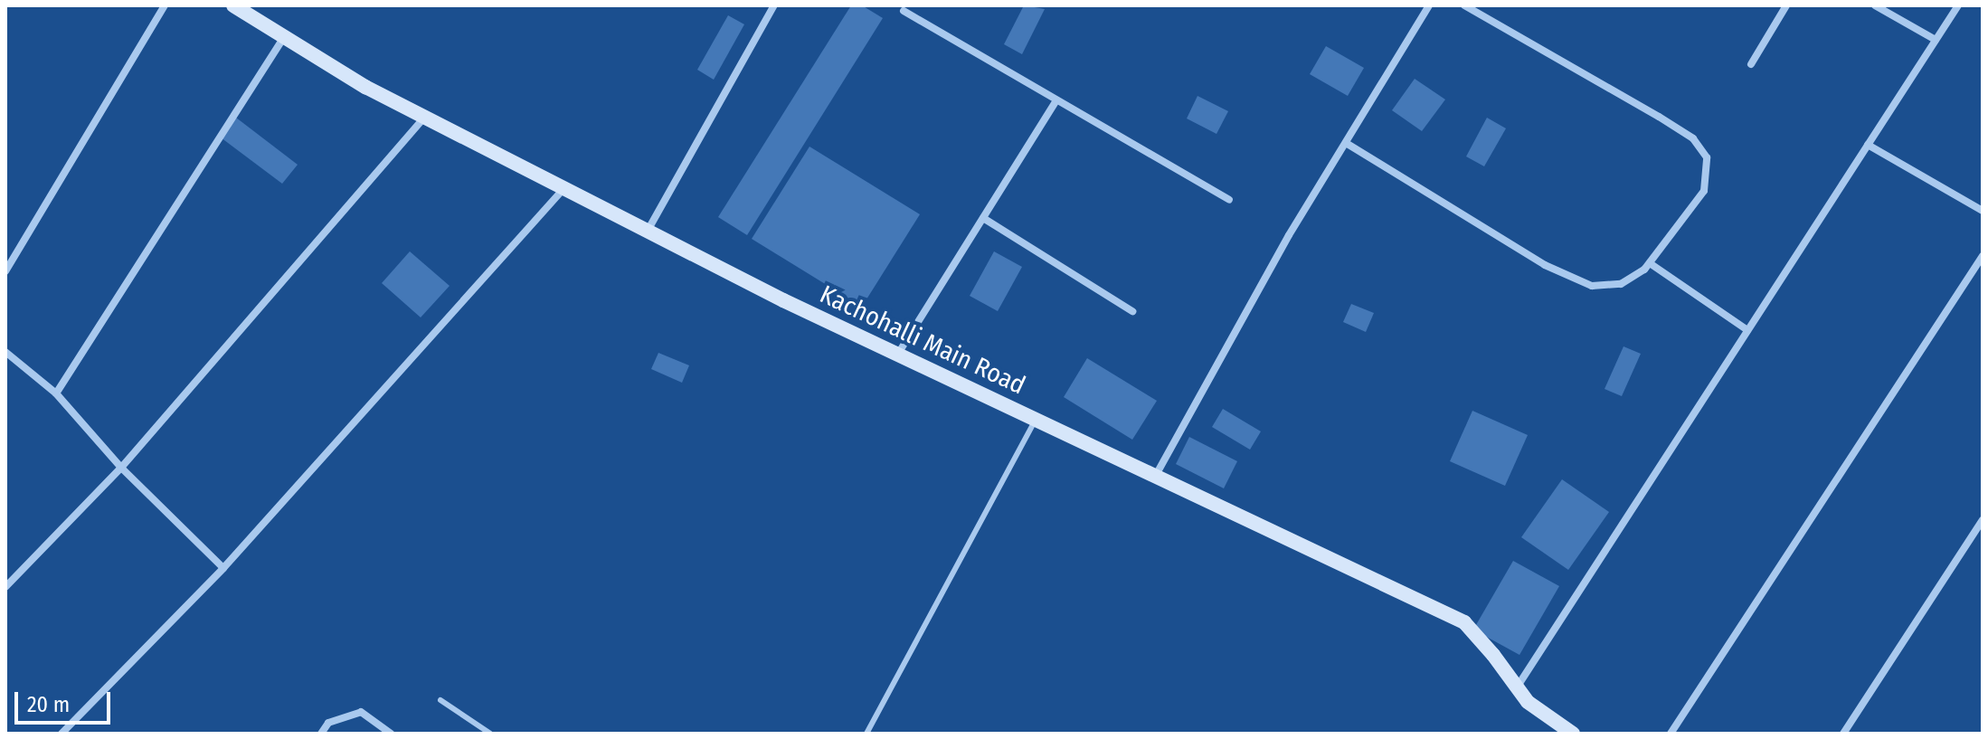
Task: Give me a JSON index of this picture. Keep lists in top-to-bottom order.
{
  "streets": {
    "street": ["Kachohalli Main Road"]
  },
  "scale_bar": "20 m"
}
